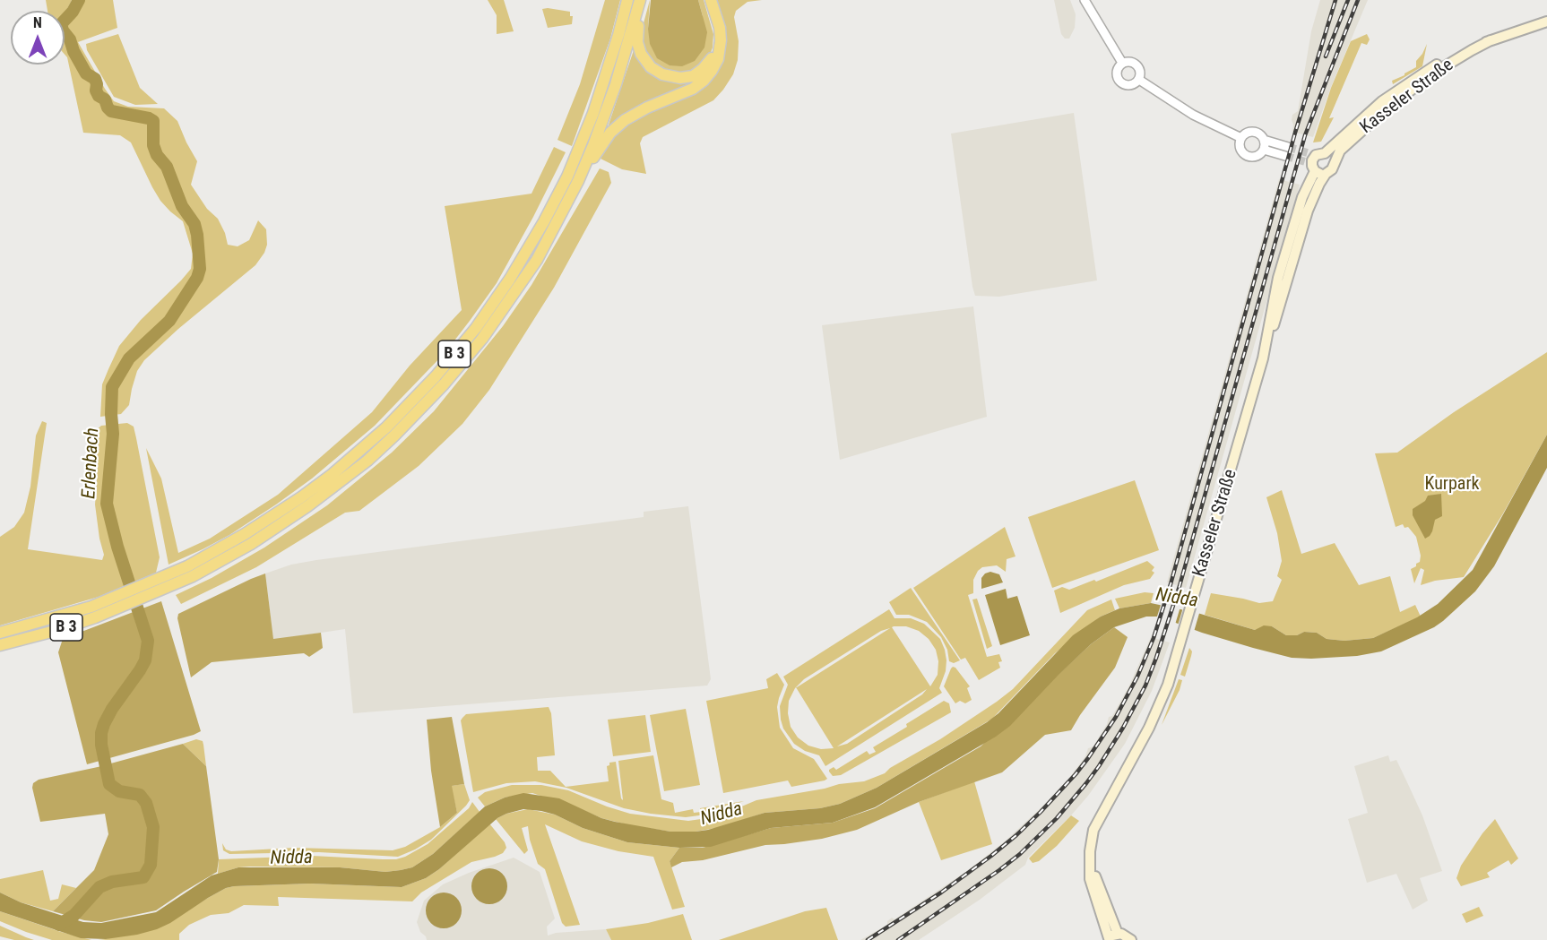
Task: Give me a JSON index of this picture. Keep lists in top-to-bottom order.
{
  "streets": {
    "highway": ["B 3"],
    "main road": ["Kasseler Straße"]
  },
  "water": ["Erlenbach", "Nidda"],
  "parks": ["Kurpark"],
  "north": "top"
}
